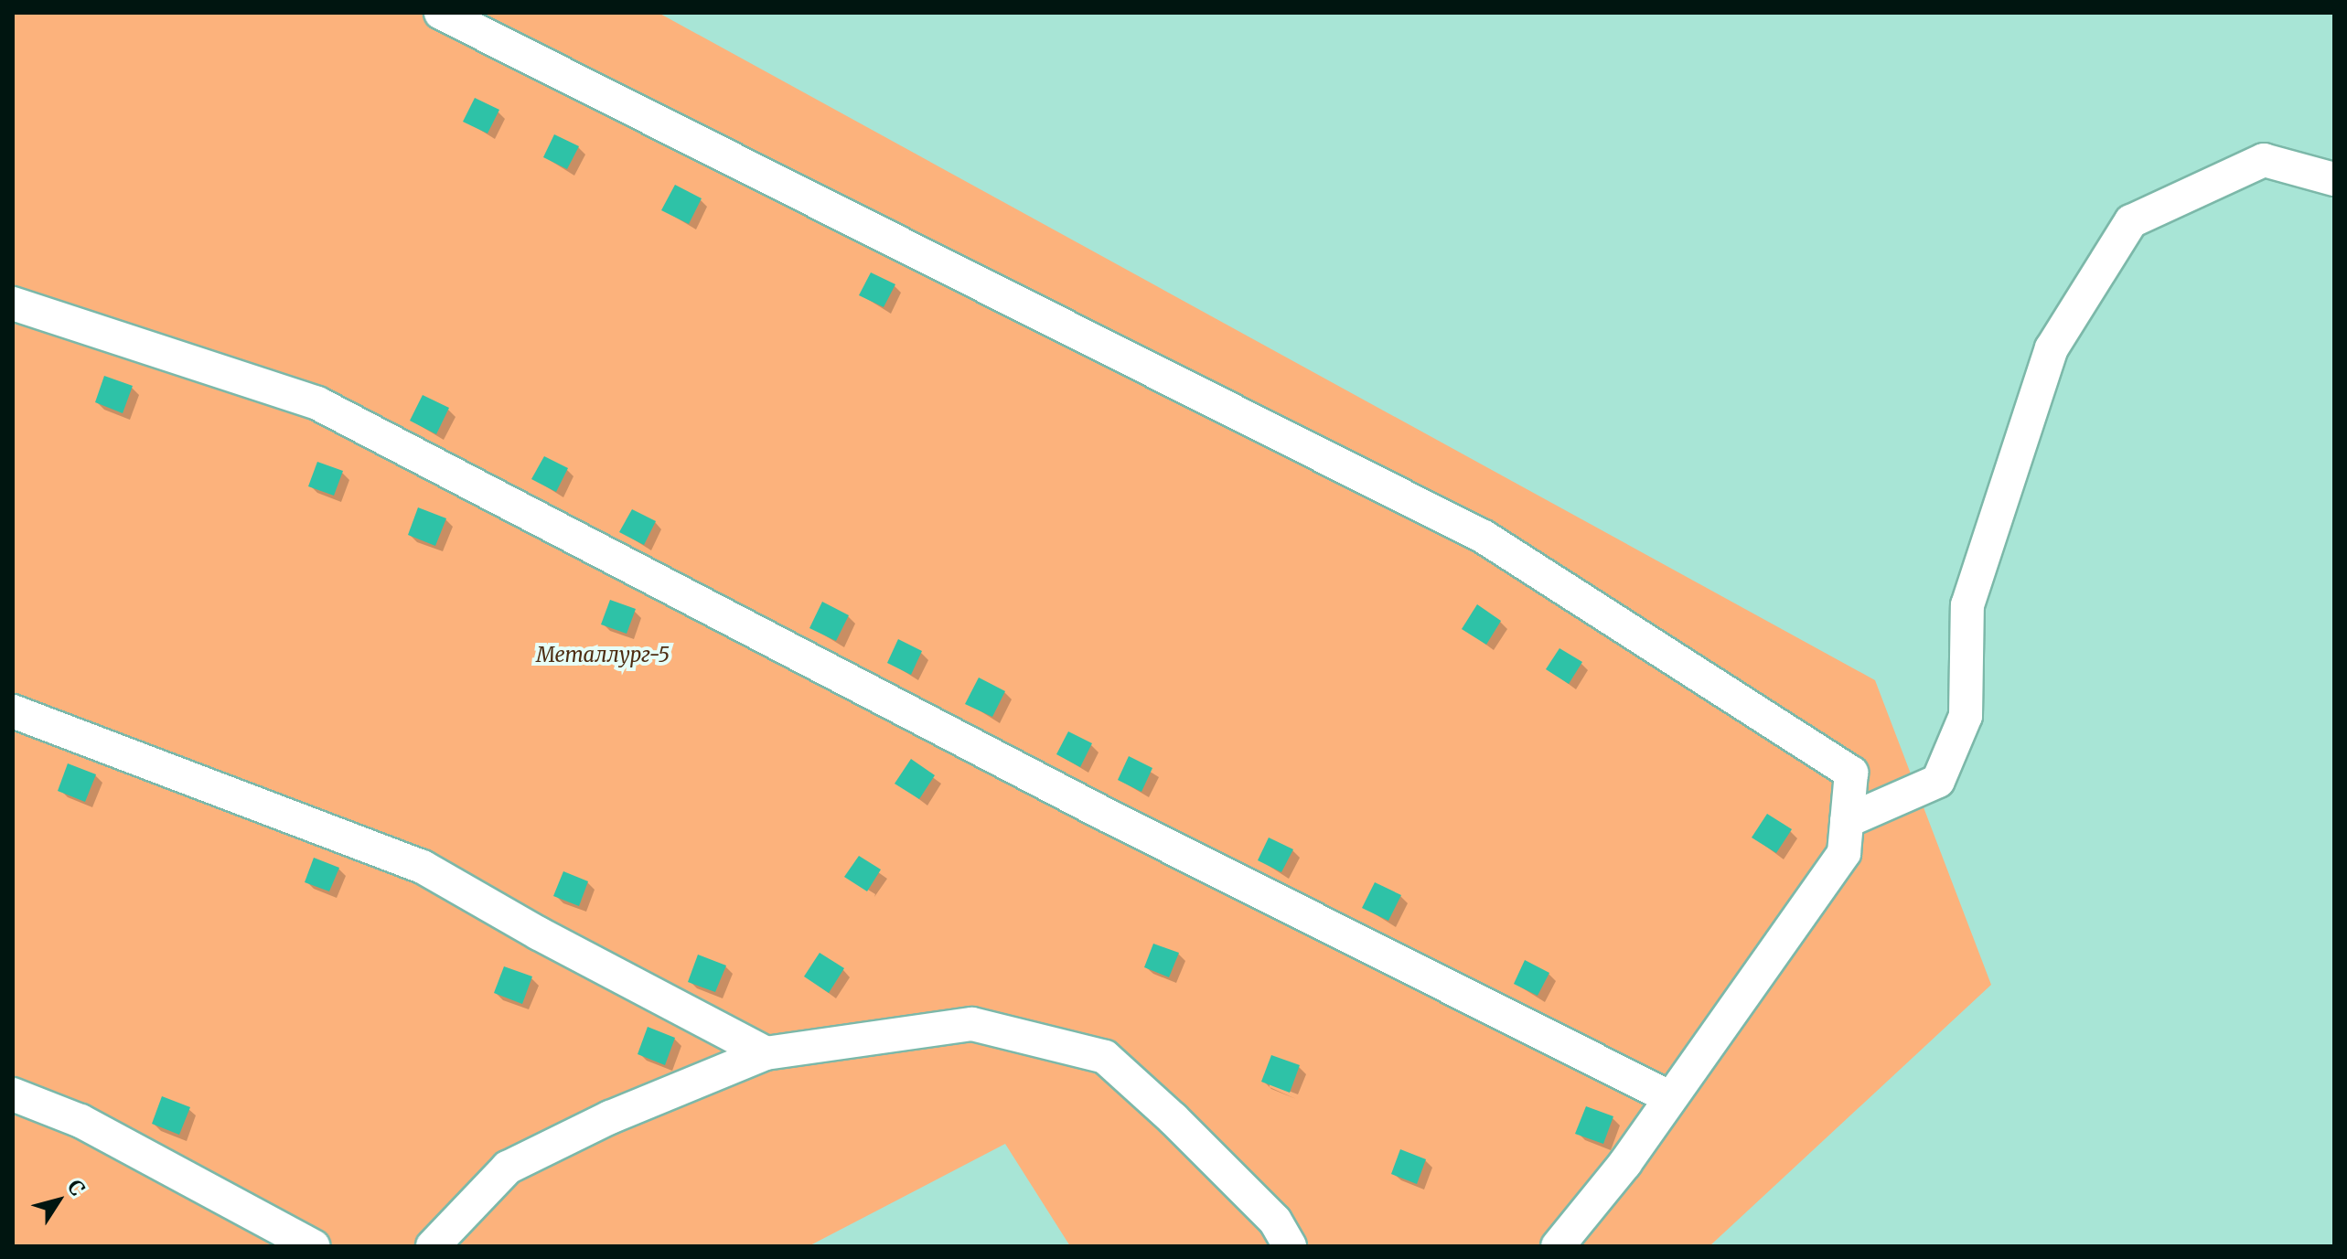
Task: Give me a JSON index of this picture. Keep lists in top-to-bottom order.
{
  "parks": ["Металлург-5"],
  "north": "top right"
}
